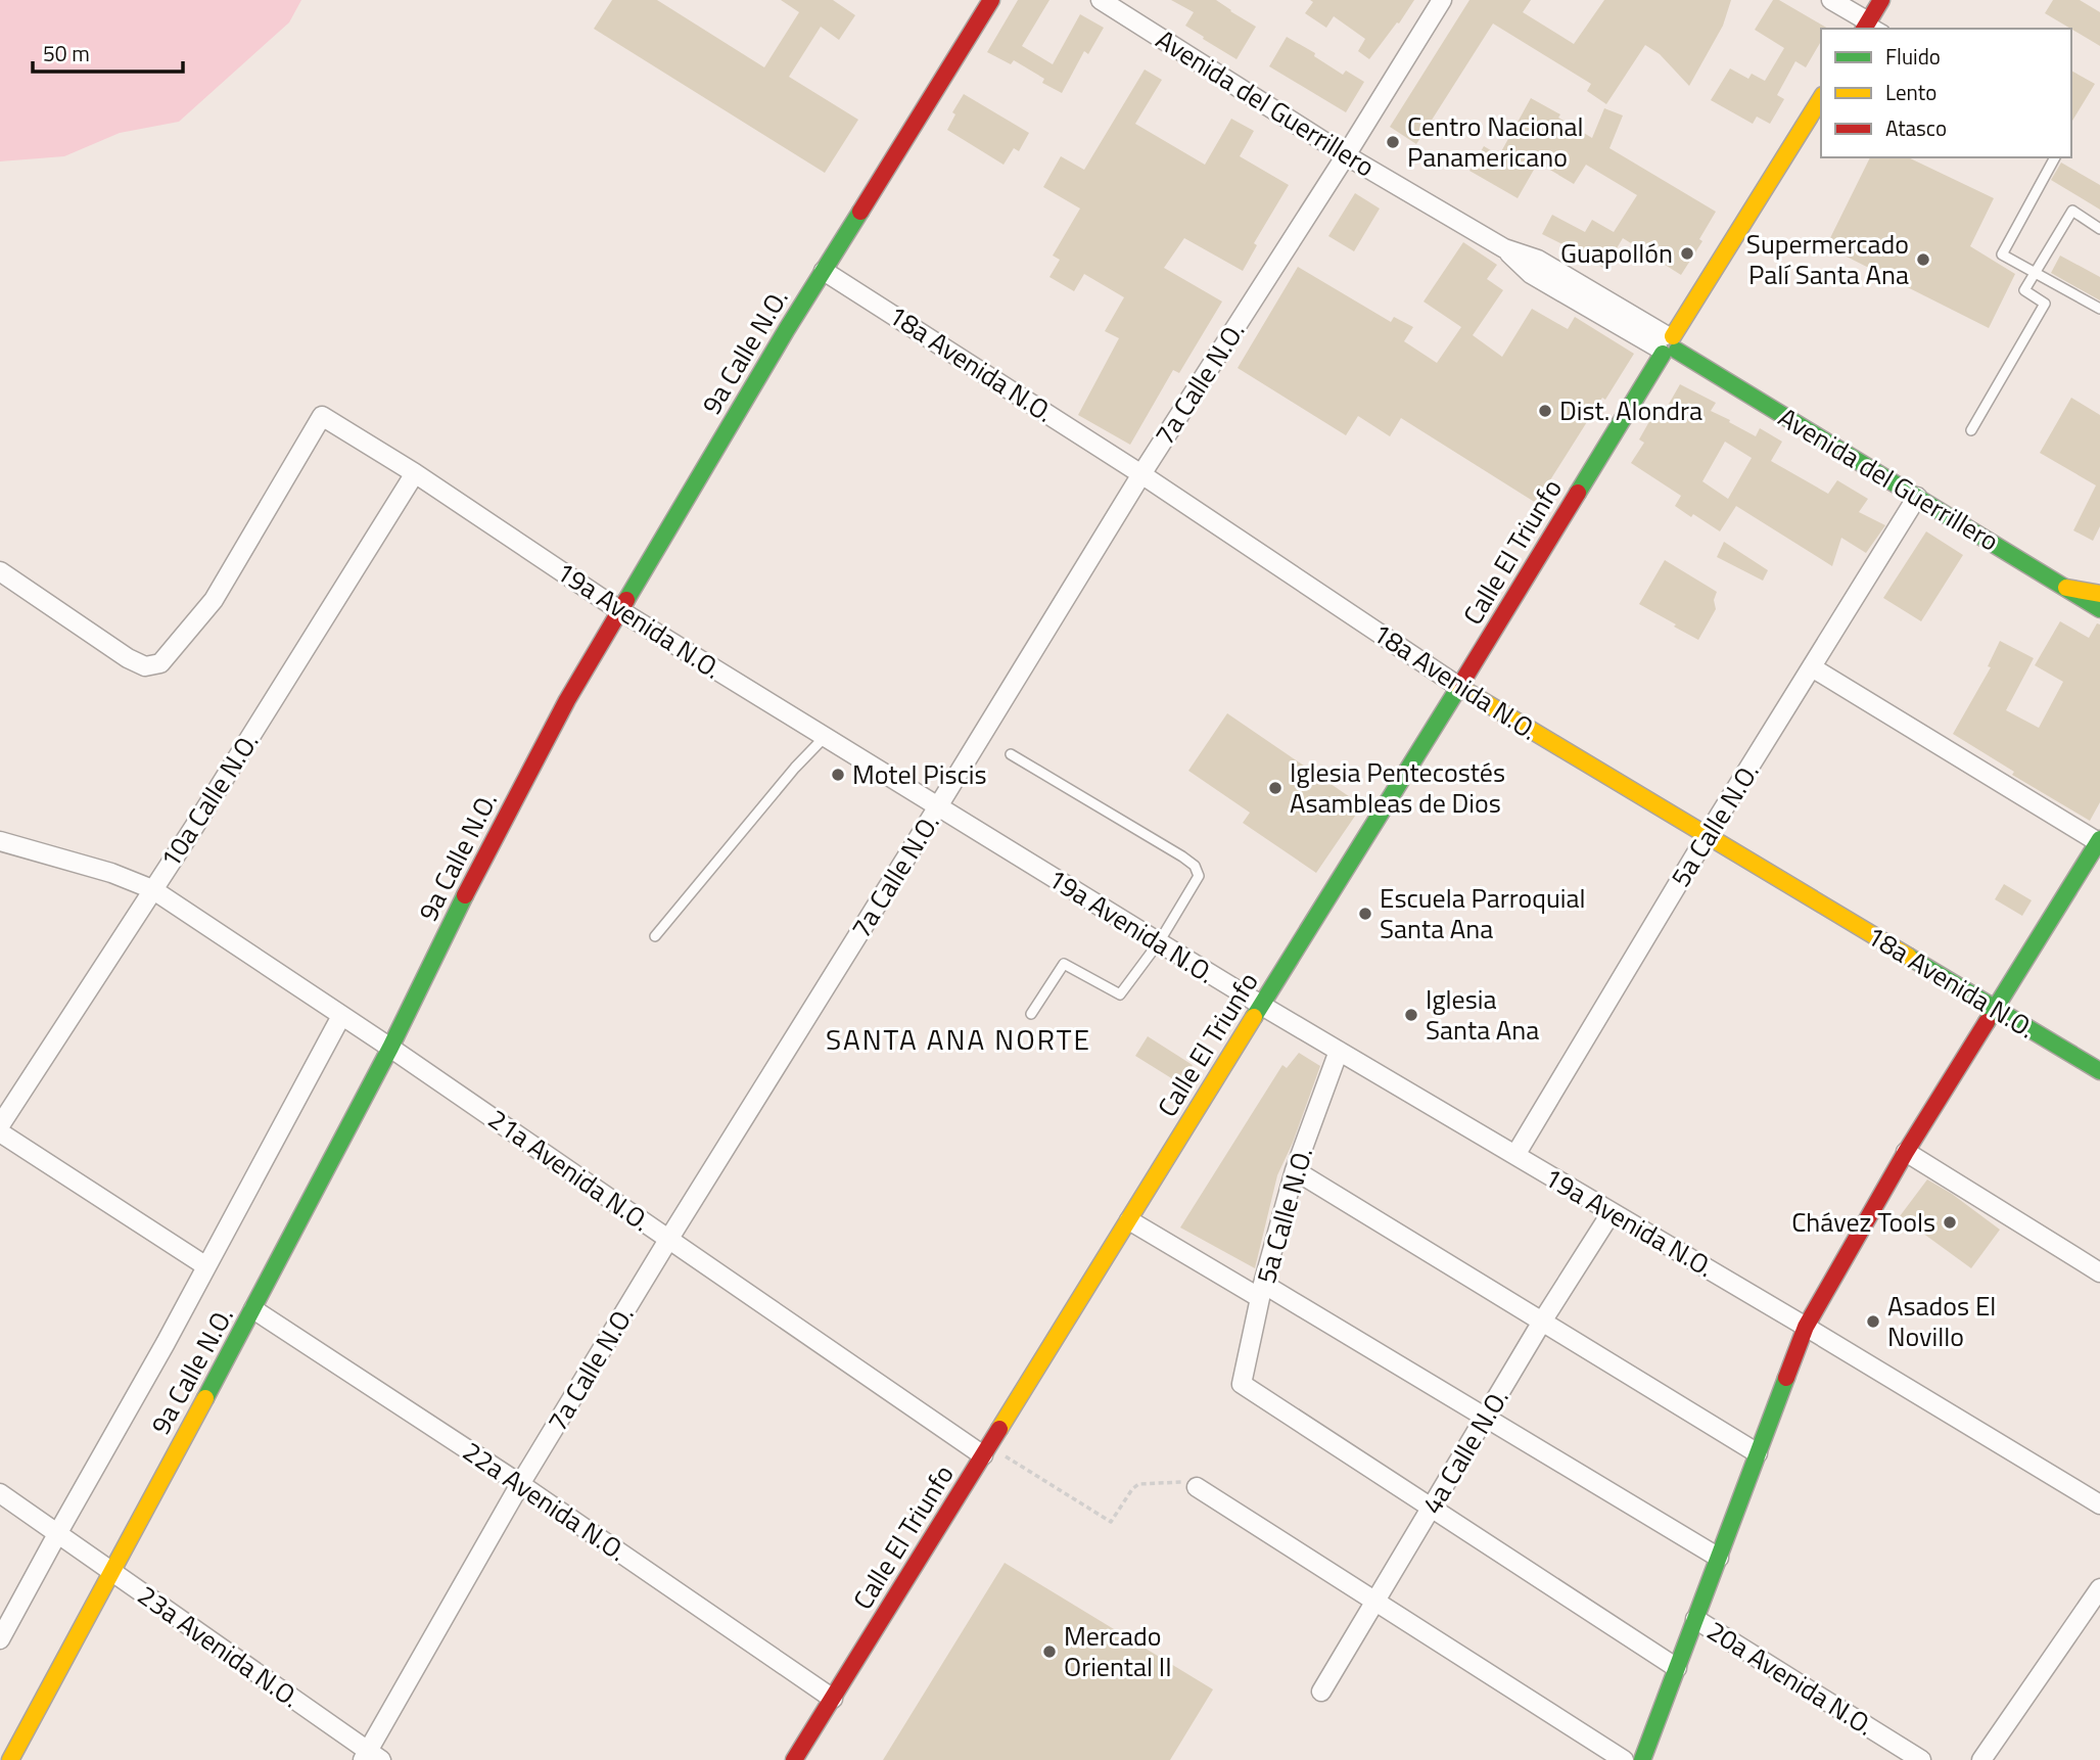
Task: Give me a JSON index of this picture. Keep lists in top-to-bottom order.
{
  "streets": {
    "street": [
      "Avenida del Guerrillero",
      "9a Calle N.O.",
      "18a Avenida N.O.",
      "7a Calle N.O.",
      "Calle El Triunfo",
      "19a Avenida N.O.",
      "10a Calle N.O.",
      "5a Calle N.O.",
      "21a Avenida N.O.",
      "4a Calle N.O.",
      "22a Avenida N.O.",
      "23a Avenida N.O.",
      "20a Avenida N.O."
    ]
  },
  "crossings": [
    ["Avenida del Guerrillero", "7a Calle N.O."],
    ["Avenida del Guerrillero", "Calle El Triunfo"],
    ["Avenida del Guerrillero", "5a Calle N.O."],
    ["9a Calle N.O.", "18a Avenida N.O."],
    ["9a Calle N.O.", "19a Avenida N.O."],
    ["9a Calle N.O.", "21a Avenida N.O."],
    ["9a Calle N.O.", "22a Avenida N.O."],
    ["9a Calle N.O.", "23a Avenida N.O."],
    ["18a Avenida N.O.", "7a Calle N.O."],
    ["18a Avenida N.O.", "Calle El Triunfo"],
    ["18a Avenida N.O.", "5a Calle N.O."],
    ["7a Calle N.O.", "19a Avenida N.O."],
    ["7a Calle N.O.", "21a Avenida N.O."],
    ["7a Calle N.O.", "22a Avenida N.O."],
    ["7a Calle N.O.", "23a Avenida N.O."],
    ["Calle El Triunfo", "19a Avenida N.O."],
    ["Calle El Triunfo", "21a Avenida N.O."],
    ["Calle El Triunfo", "22a Avenida N.O."],
    ["19a Avenida N.O.", "10a Calle N.O."],
    ["19a Avenida N.O.", "5a Calle N.O."],
    ["19a Avenida N.O.", "4a Calle N.O."],
    ["10a Calle N.O.", "21a Avenida N.O."],
    ["5a Calle N.O.", "4a Calle N.O."]
  ],
  "districts": ["SANTA ANA NORTE"],
  "places": [
    "Centro Nacional Panamericano",
    "Guapollón",
    "Supermercado Palí Santa Ana",
    "Dist. Alondra",
    "Motel Piscis",
    "Iglesia Pentecostés Asambleas de Dios",
    "Escuela Parroquial Santa Ana",
    "Iglesia Santa Ana",
    "Chávez Tools",
    "Asados El Novillo",
    "Mercado Oriental II"
  ],
  "legend": ["Fluido", "Lento", "Atasco"],
  "scale_bar": "50 m"
}
